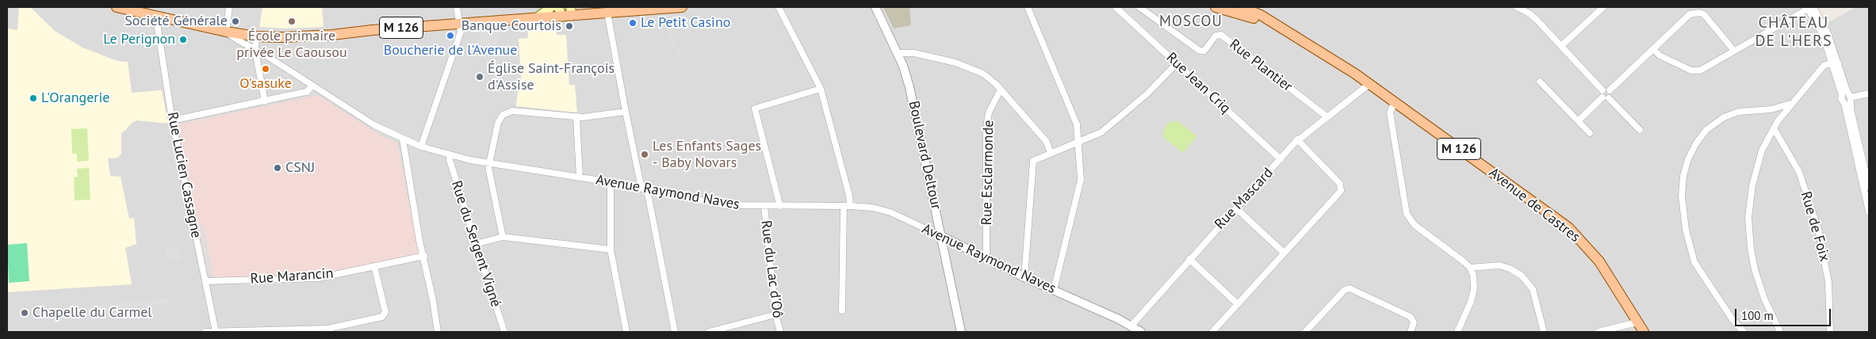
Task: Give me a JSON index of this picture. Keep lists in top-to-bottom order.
{
  "streets": {
    "main road": ["M 126", "Avenue de Castres"],
    "street": [
      "Rue Plantier",
      "Rue Jean Criq",
      "Boulevard Deltour",
      "Rue Esclarmonde",
      "Rue Lucien Cassagne",
      "Avenue Raymond Naves",
      "Rue Mascard",
      "Rue de Foix",
      "Rue du Sergent Vigné",
      "Rue du Lac d'Oô",
      "Rue Marancin"
    ]
  },
  "crossings": [
    ["M 126", "Rue Lucien Cassagne"],
    ["M 126", "Avenue Raymond Naves"],
    ["Rue Plantier", "Rue Mascard"],
    ["Rue Jean Criq", "Rue Mascard"],
    ["Boulevard Deltour", "Avenue Raymond Naves"],
    ["Rue Esclarmonde", "Avenue Raymond Naves"],
    ["Rue Lucien Cassagne", "Rue Marancin"],
    ["Avenue Raymond Naves", "Rue Mascard"],
    ["Avenue Raymond Naves", "Rue du Sergent Vigné"],
    ["Avenue Raymond Naves", "Rue du Lac d'Oô"],
    ["Rue Mascard", "Avenue de Castres"]
  ],
  "districts": ["MOSCOU", "CHÂTEAU DE L'HERS"],
  "places": [
    "Société Générale",
    "École primaire privée Le Caousou",
    "Le Petit Casino",
    "Banque Courtois",
    "Boucherie de l'Avenue",
    "Le Perignon",
    "O'sasuke",
    "Église Saint-François d'Assise",
    "L'Orangerie",
    "Les Enfants Sages - Baby Novars",
    "CSNJ",
    "Chapelle du Carmel"
  ],
  "scale_bar": "100 m"
}
